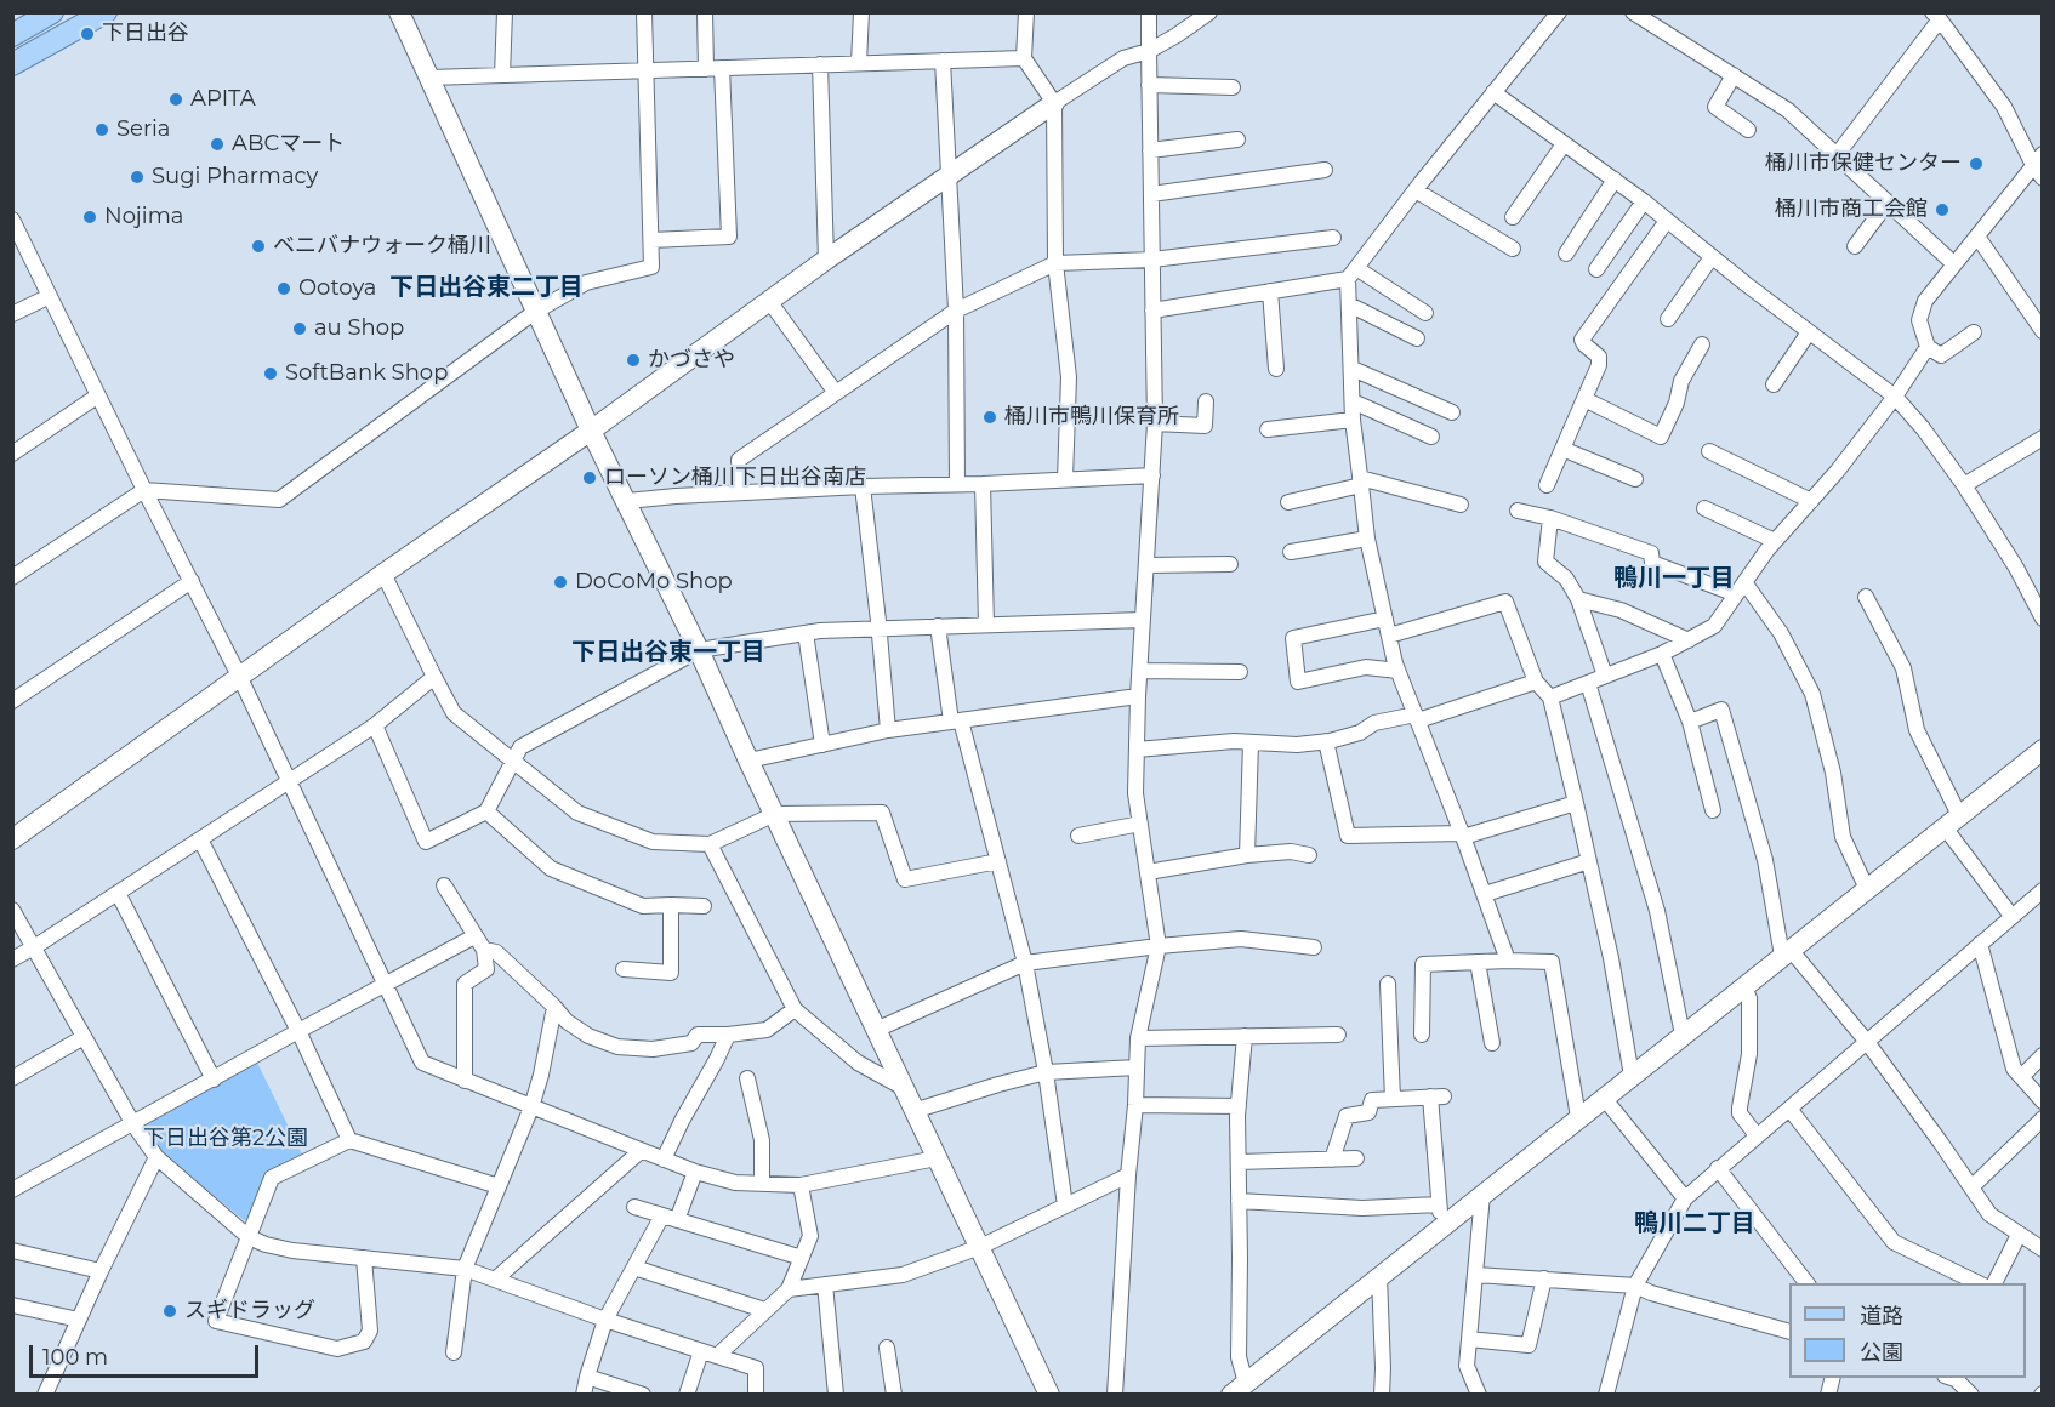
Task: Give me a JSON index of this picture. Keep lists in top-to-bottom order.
{
  "districts": [
    "下日出谷東二丁目",
    "鴨川一丁目",
    "下日出谷東一丁目",
    "鴨川二丁目"
  ],
  "parks": ["下日出谷第2公園"],
  "places": [
    "下日出谷",
    "APITA",
    "Seria",
    "ABCマート",
    "桶川市保健センター",
    "Sugi Pharmacy",
    "桶川市商工会館",
    "Nojima",
    "ベニバナウォーク桶川",
    "Ootoya",
    "au Shop",
    "かづさや",
    "SoftBank Shop",
    "桶川市鴨川保育所",
    "ローソン桶川下日出谷南店",
    "DoCoMo Shop",
    "スギドラッグ"
  ],
  "legend": ["道路", "公園"],
  "scale_bar": "100 m"
}
